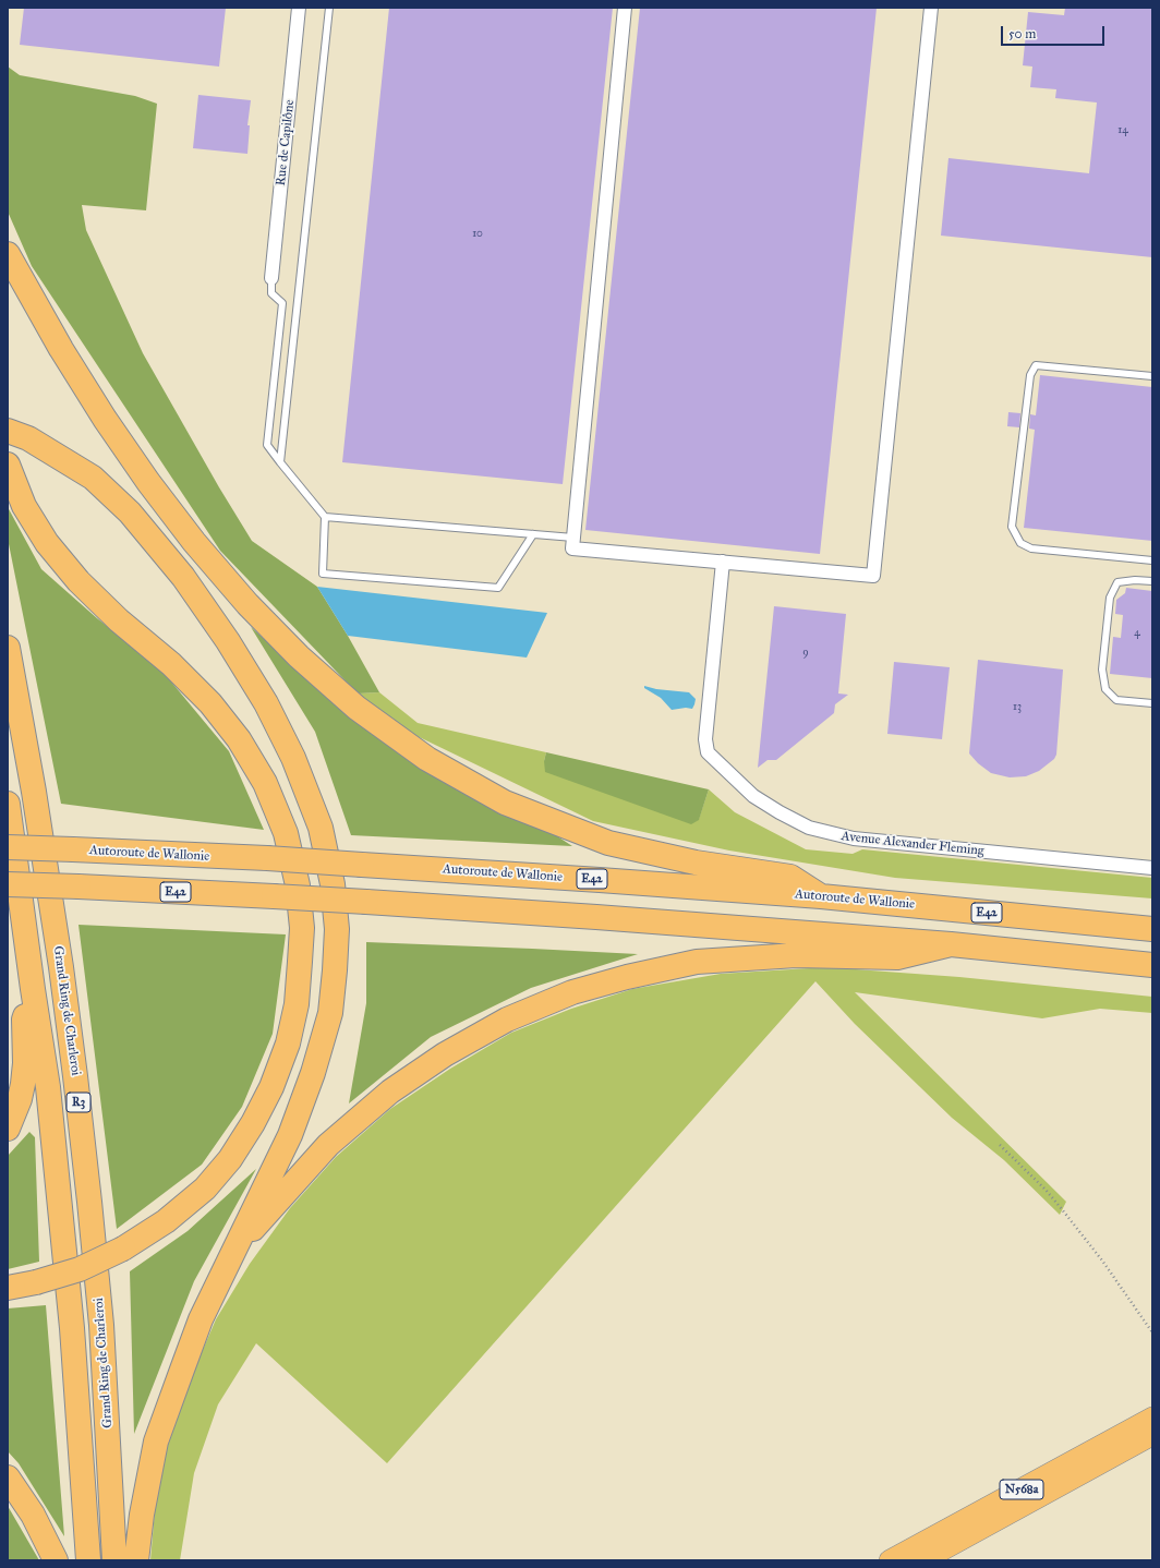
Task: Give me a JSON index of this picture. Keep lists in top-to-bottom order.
{
  "streets": {
    "highway": [
      "Autoroute de Wallonie",
      "E42",
      "Grand Ring de Charleroi",
      "R3"
    ],
    "main road": ["N568a"],
    "street": ["Rue de Capilône", "Avenue Alexander Fleming"]
  },
  "house_numbers": [
    "14",
    "10",
    "4",
    "9",
    "13"
  ],
  "scale_bar": "50 m"
}
